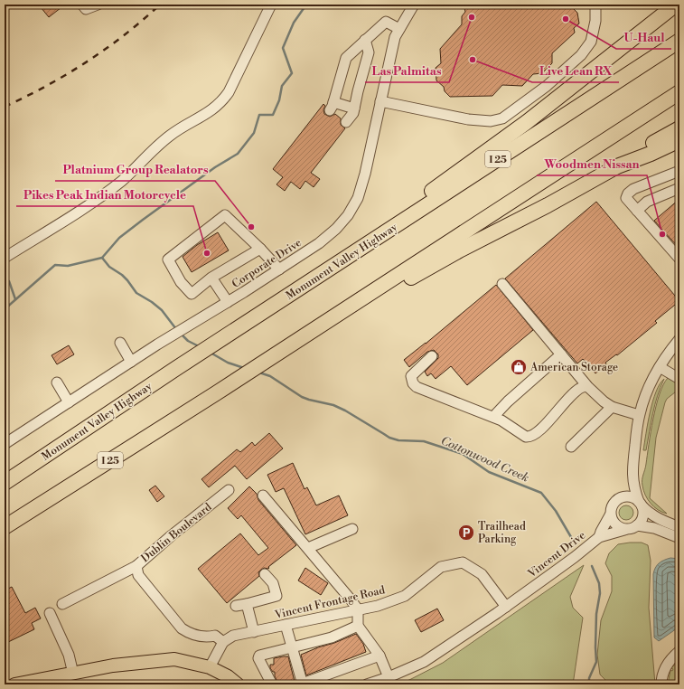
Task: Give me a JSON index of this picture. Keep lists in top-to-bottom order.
{
  "streets": {
    "highway": ["I 25", "Monument Valley Highway"],
    "street": [
      "Corporate Drive",
      "Dublin Boulevard",
      "Vincent Drive",
      "Vincent Frontage Road"
    ]
  },
  "crossings": [
    ["Dublin Boulevard", "Vincent Frontage Road"],
    ["Vincent Drive", "Vincent Frontage Road"]
  ],
  "water": ["Cottonwood Creek"],
  "places": {
    "other": [
      "Las Palmitas",
      "U-Haul",
      "Live Lean RX",
      "Platnium Group Realators",
      "Woodmen Nissan",
      "Pikes Peak Indian Motorcycle"
    ],
    "shop": ["American Storage"],
    "parking": ["Trailhead Parking"]
  }
}
